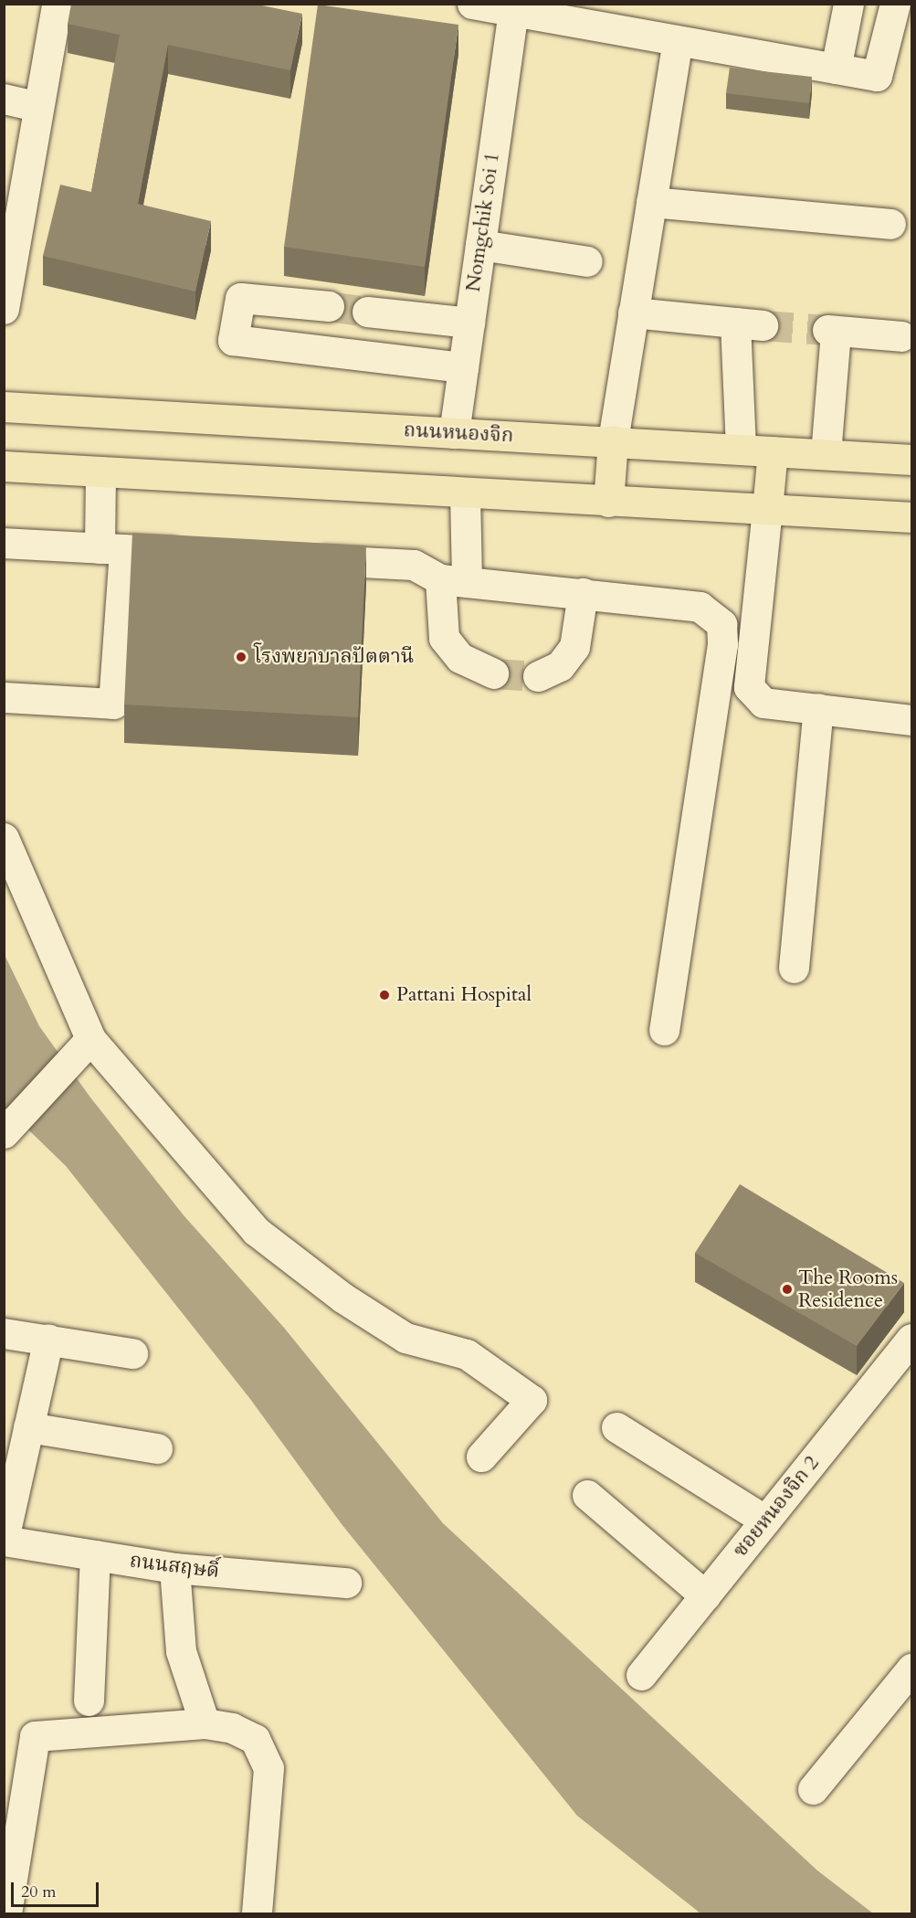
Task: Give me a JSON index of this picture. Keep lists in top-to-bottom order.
{
  "streets": {
    "main road": ["ถนนหนองจิก"],
    "street": ["Nomgchik Soi 1", "ซอยหนองจิก 2", "ถนนสฤษดิ์"]
  },
  "crossings": [
    ["Nomgchik Soi 1", "ถนนหนองจิก"]
  ],
  "places": ["โรงพยาบาลปัตตานี", "Pattani Hospital", "The Rooms Residence"],
  "scale_bar": "20 m"
}
